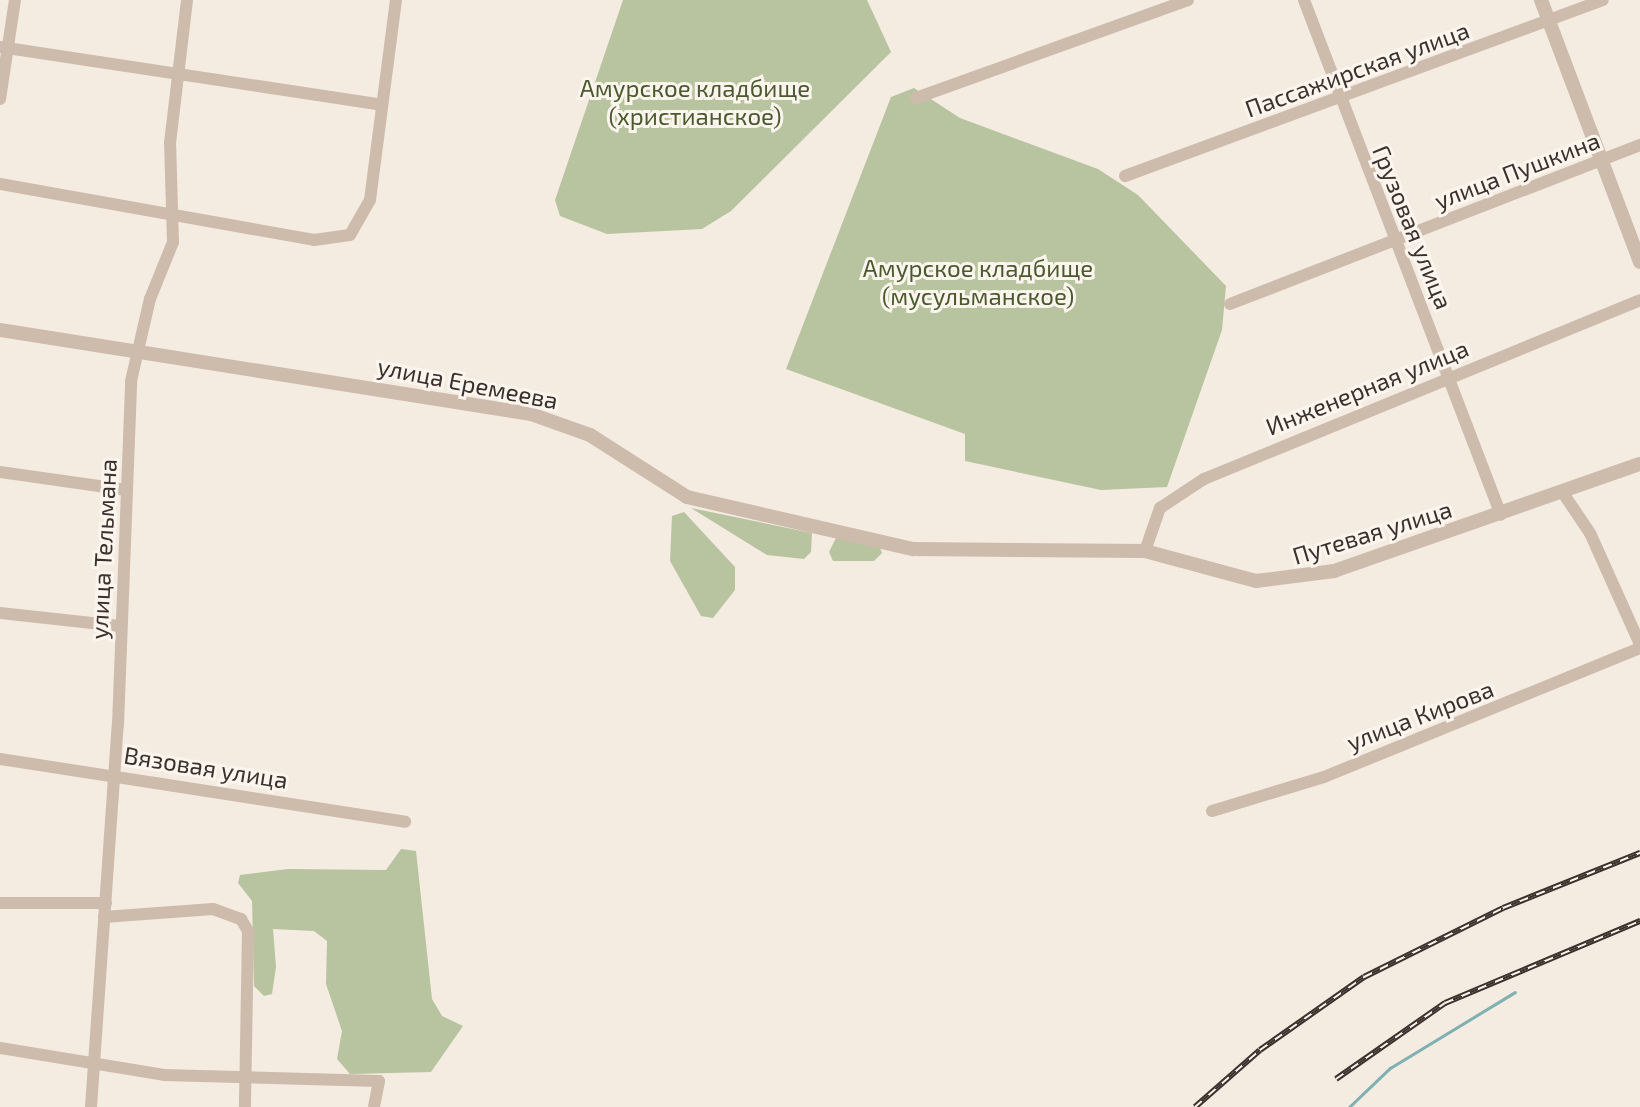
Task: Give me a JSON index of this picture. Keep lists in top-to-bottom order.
{
  "streets": {
    "street": [
      "Пассажирская улица",
      "улица Пушкина",
      "Грузовая улица",
      "улица Еремеева",
      "Инженерная улица",
      "Путевая улица",
      "улица Тельмана",
      "улица Кирова",
      "Вязовая улица"
    ]
  },
  "crossings": [
    ["Пассажирская улица", "Грузовая улица"],
    ["улица Пушкина", "Грузовая улица"],
    ["Грузовая улица", "Инженерная улица"],
    ["Грузовая улица", "Путевая улица"],
    ["улица Еремеева", "Инженерная улица"],
    ["улица Еремеева", "Путевая улица"],
    ["улица Еремеева", "улица Тельмана"],
    ["Инженерная улица", "Путевая улица"],
    ["улица Тельмана", "Вязовая улица"]
  ],
  "parks": ["Амурское кладбище (христианское)", "Амурское кладбище (мусульманское)"]
}
